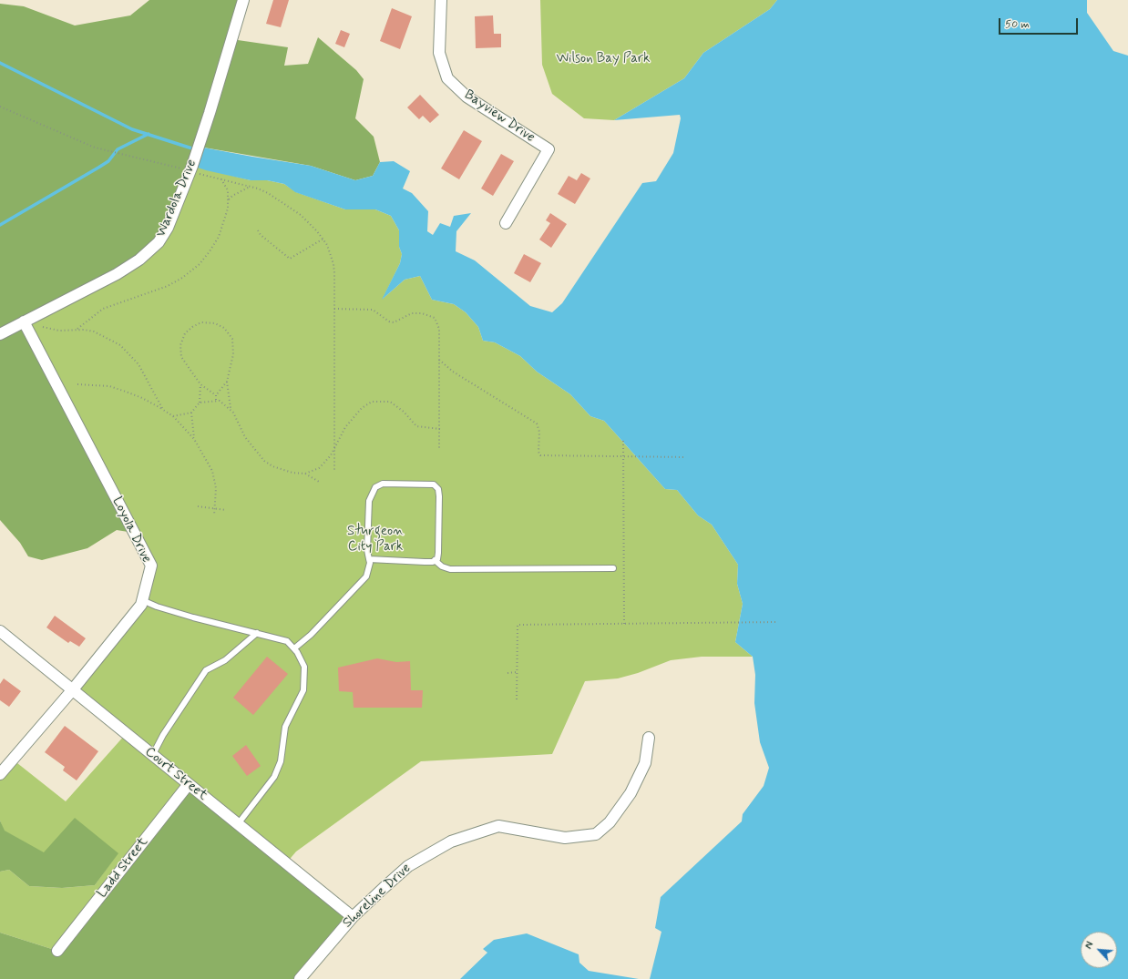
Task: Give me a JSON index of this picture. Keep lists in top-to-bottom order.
{
  "streets": {
    "street": [
      "Bayview Drive",
      "Wardola Drive",
      "Loyola Drive",
      "Court Street",
      "Ladd Street",
      "Shoreline Drive"
    ]
  },
  "crossings": [
    ["Wardola Drive", "Loyola Drive"],
    ["Loyola Drive", "Court Street"],
    ["Court Street", "Ladd Street"],
    ["Court Street", "Shoreline Drive"]
  ],
  "parks": ["Wilson Bay Park", "Sturgeon City Park"],
  "scale_bar": "50 m",
  "north": "top left"
}
